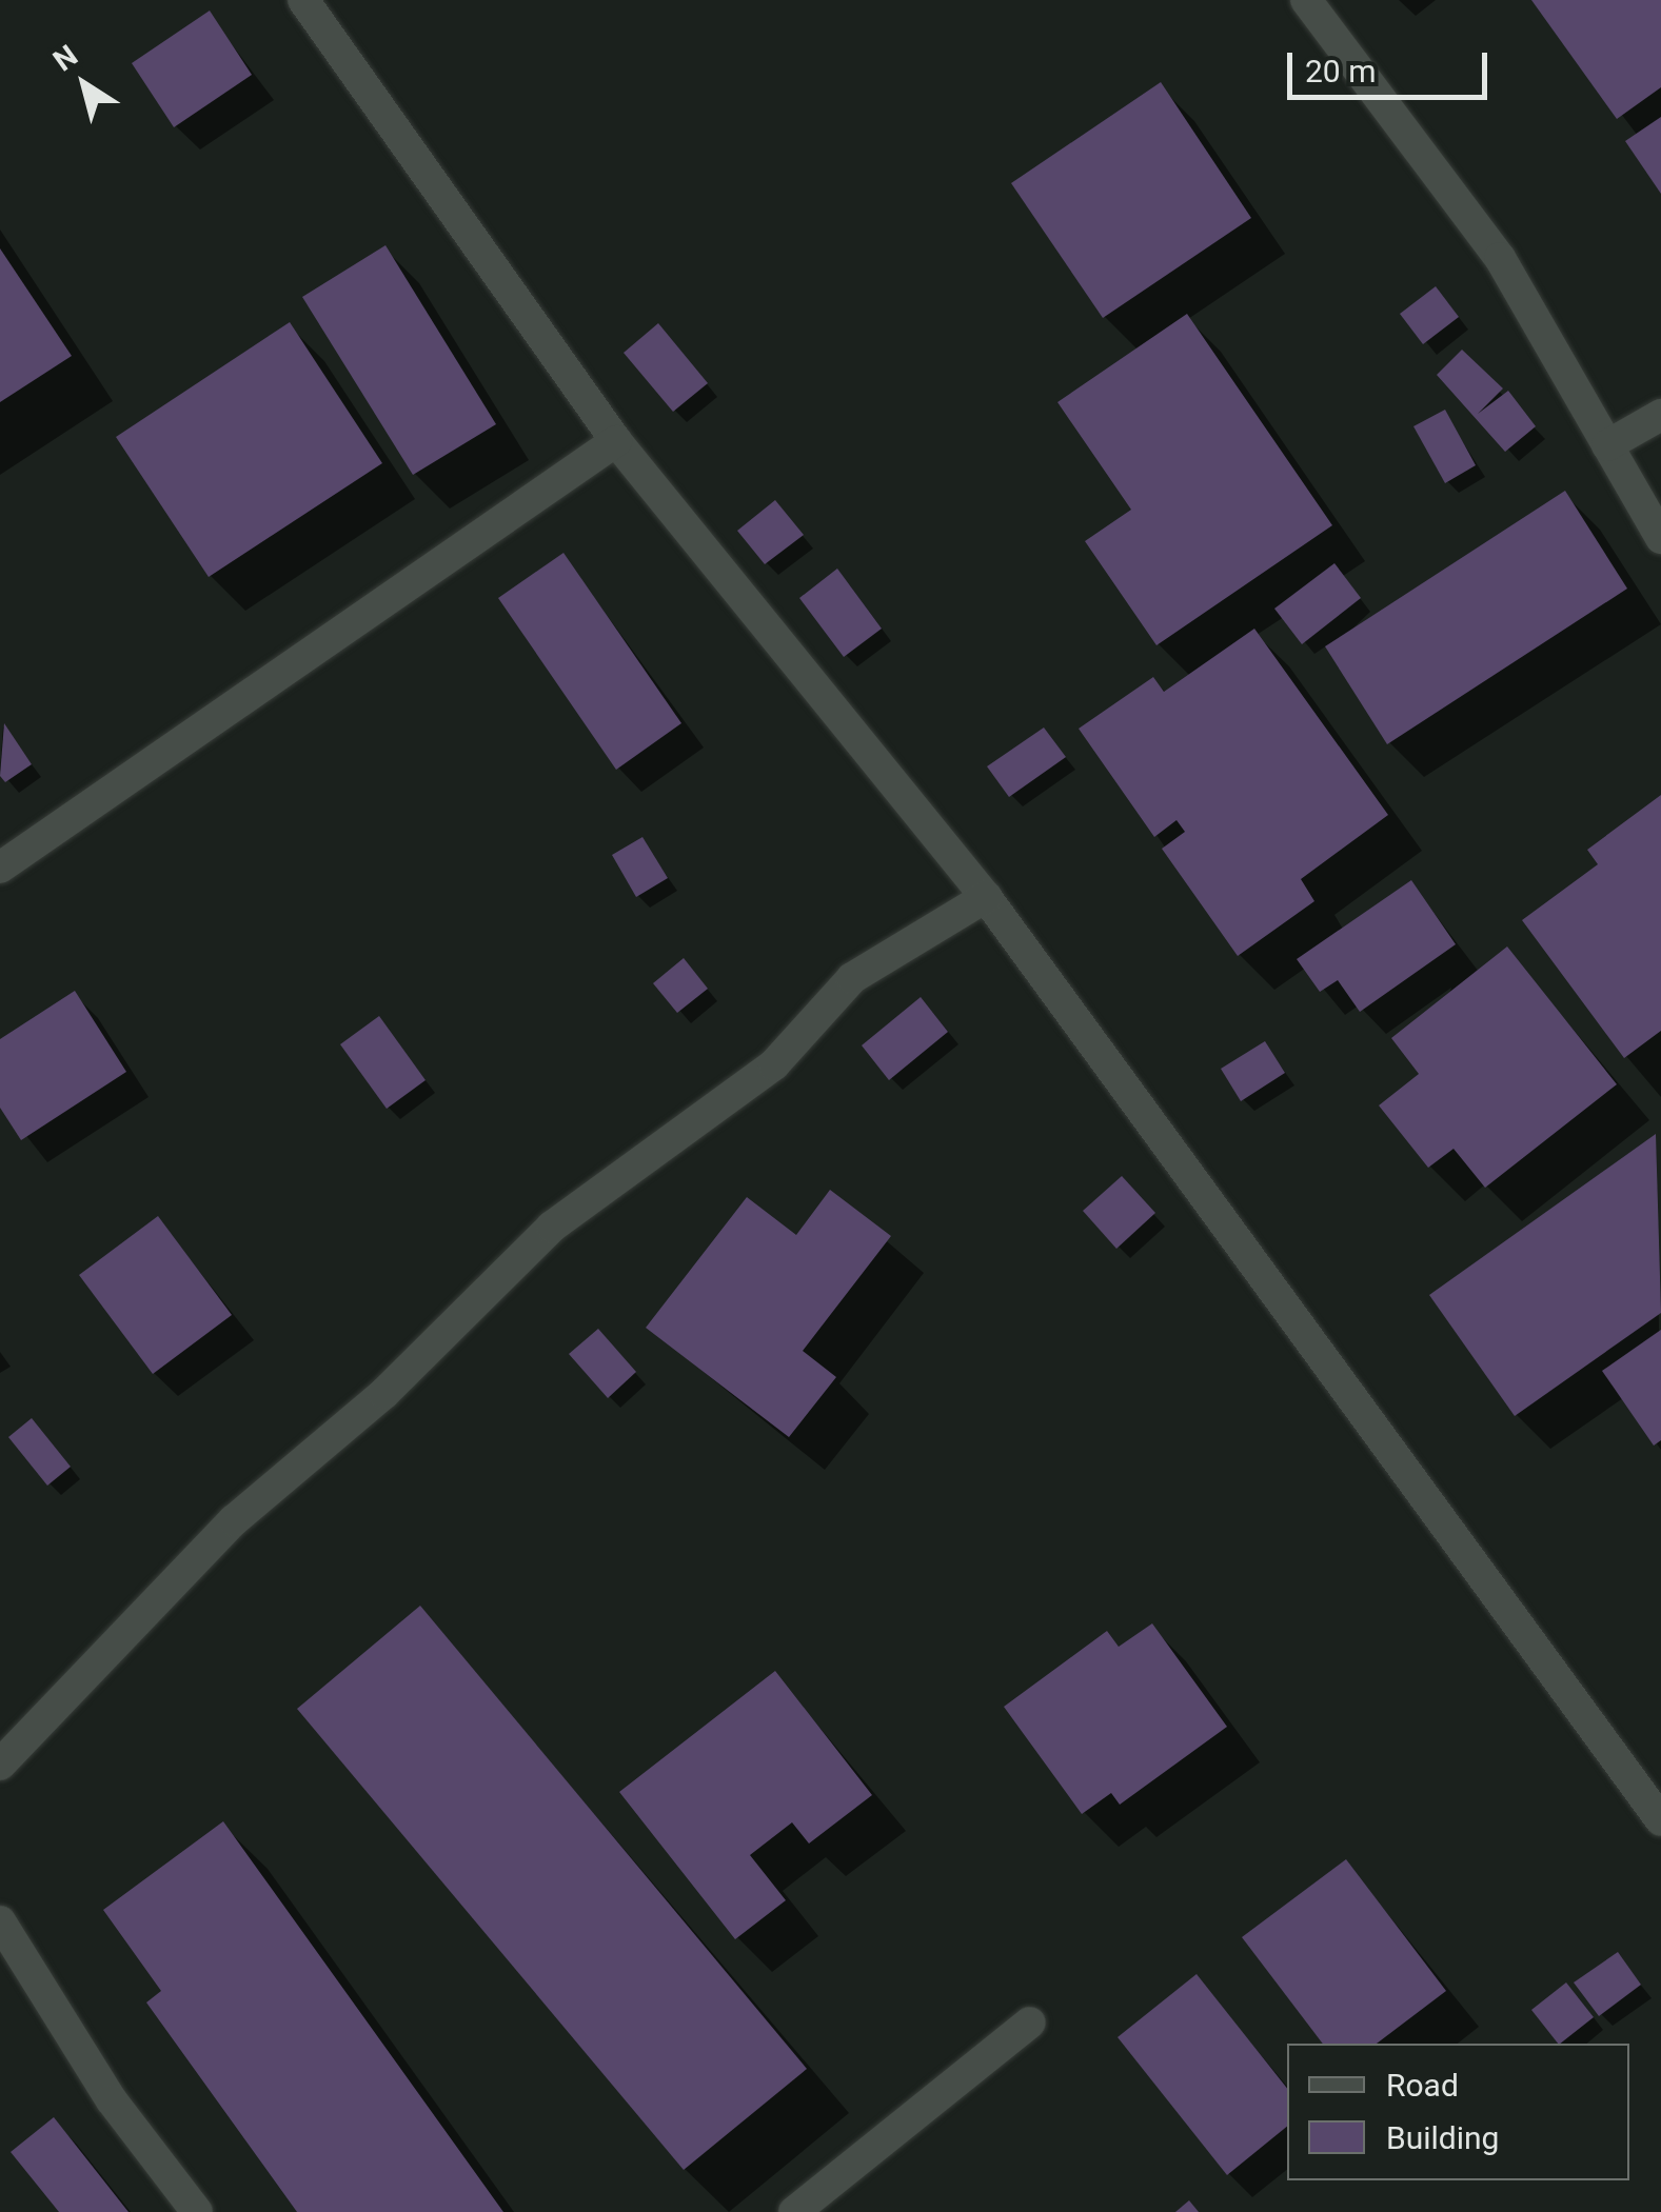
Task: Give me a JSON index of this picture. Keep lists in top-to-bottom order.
{
  "legend": ["Road", "Building"],
  "scale_bar": "20 m",
  "north": "top left"
}
